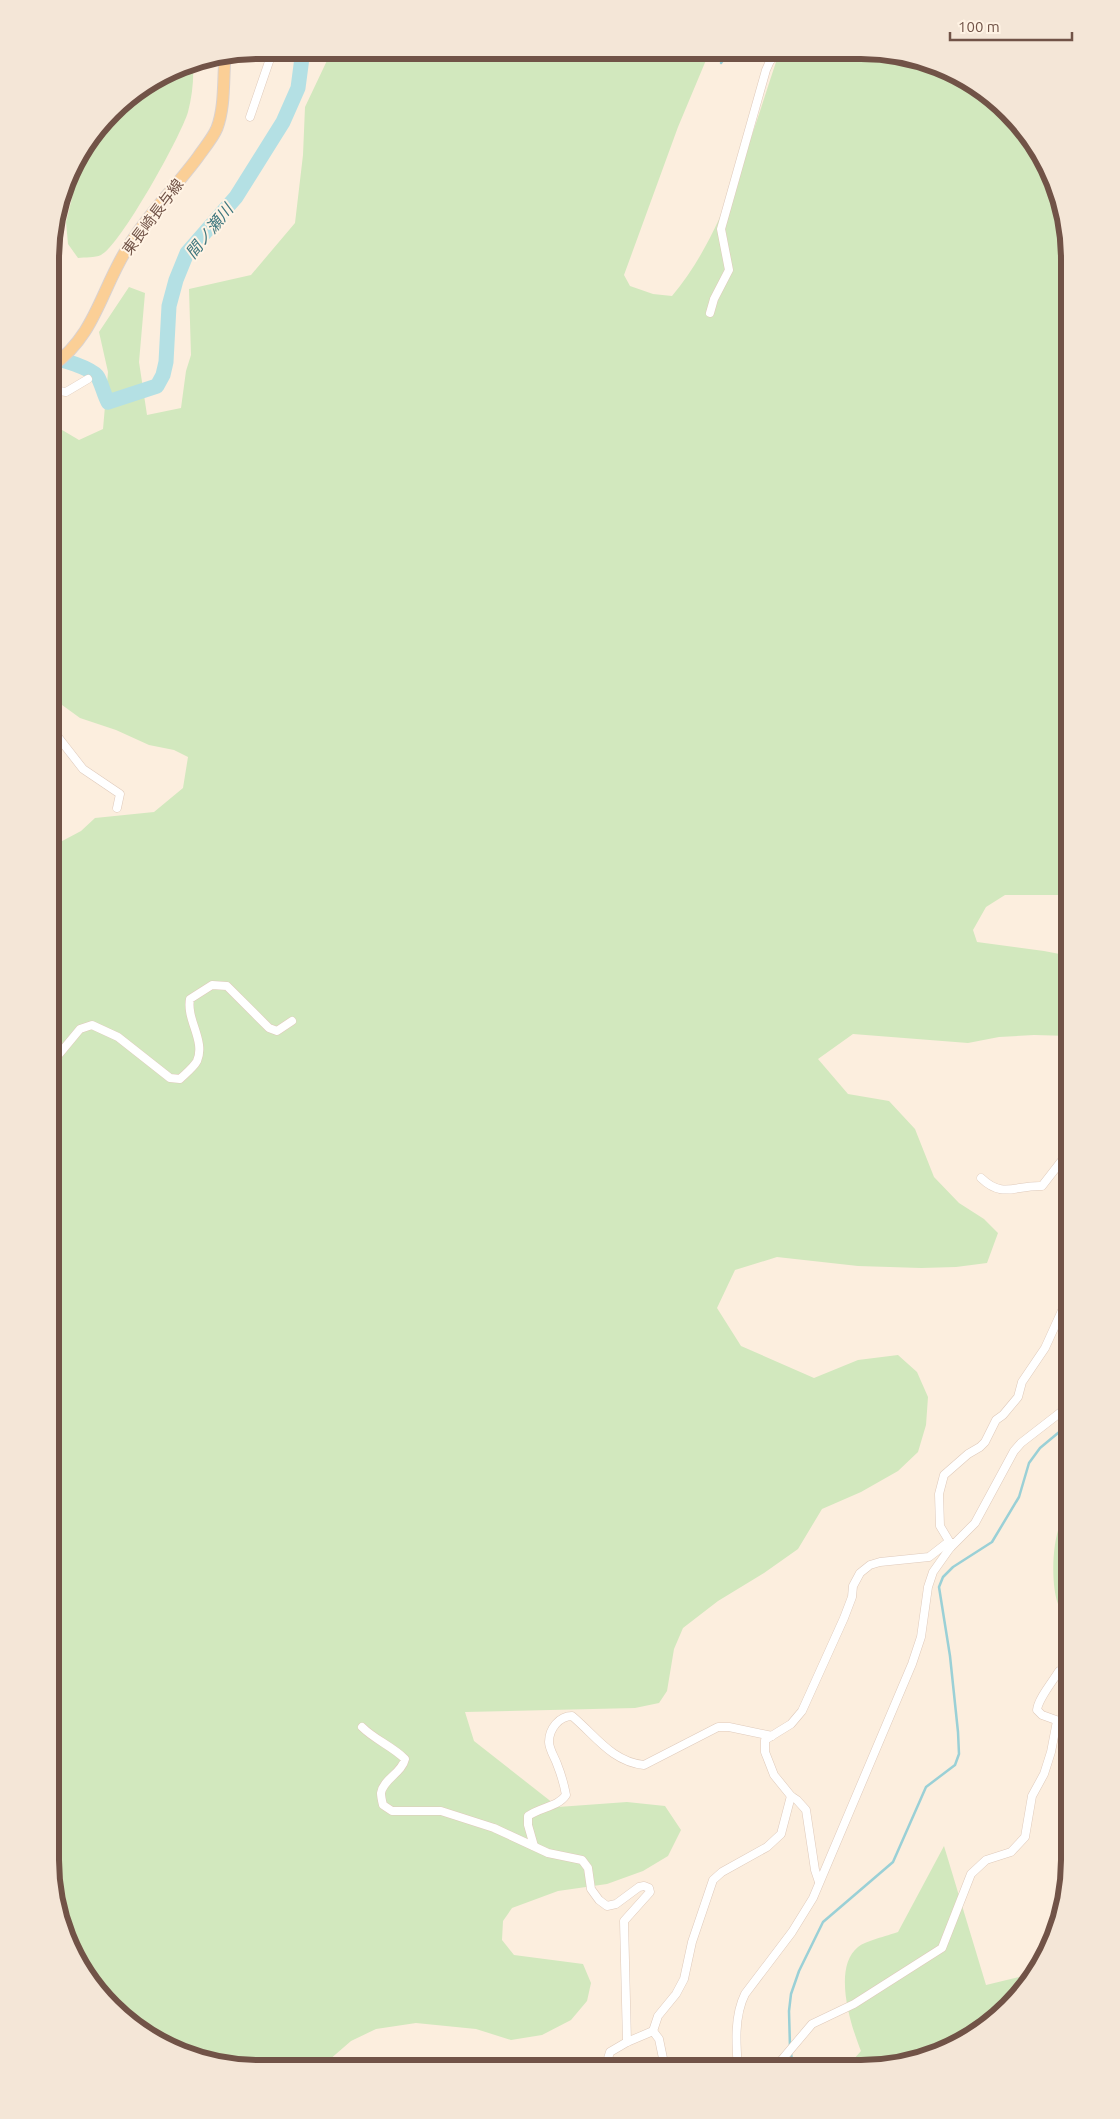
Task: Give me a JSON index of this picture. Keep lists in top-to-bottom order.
{
  "streets": {
    "main road": ["東長崎長与線"]
  },
  "water": ["間ノ瀬川"],
  "scale_bar": "100 m"
}
